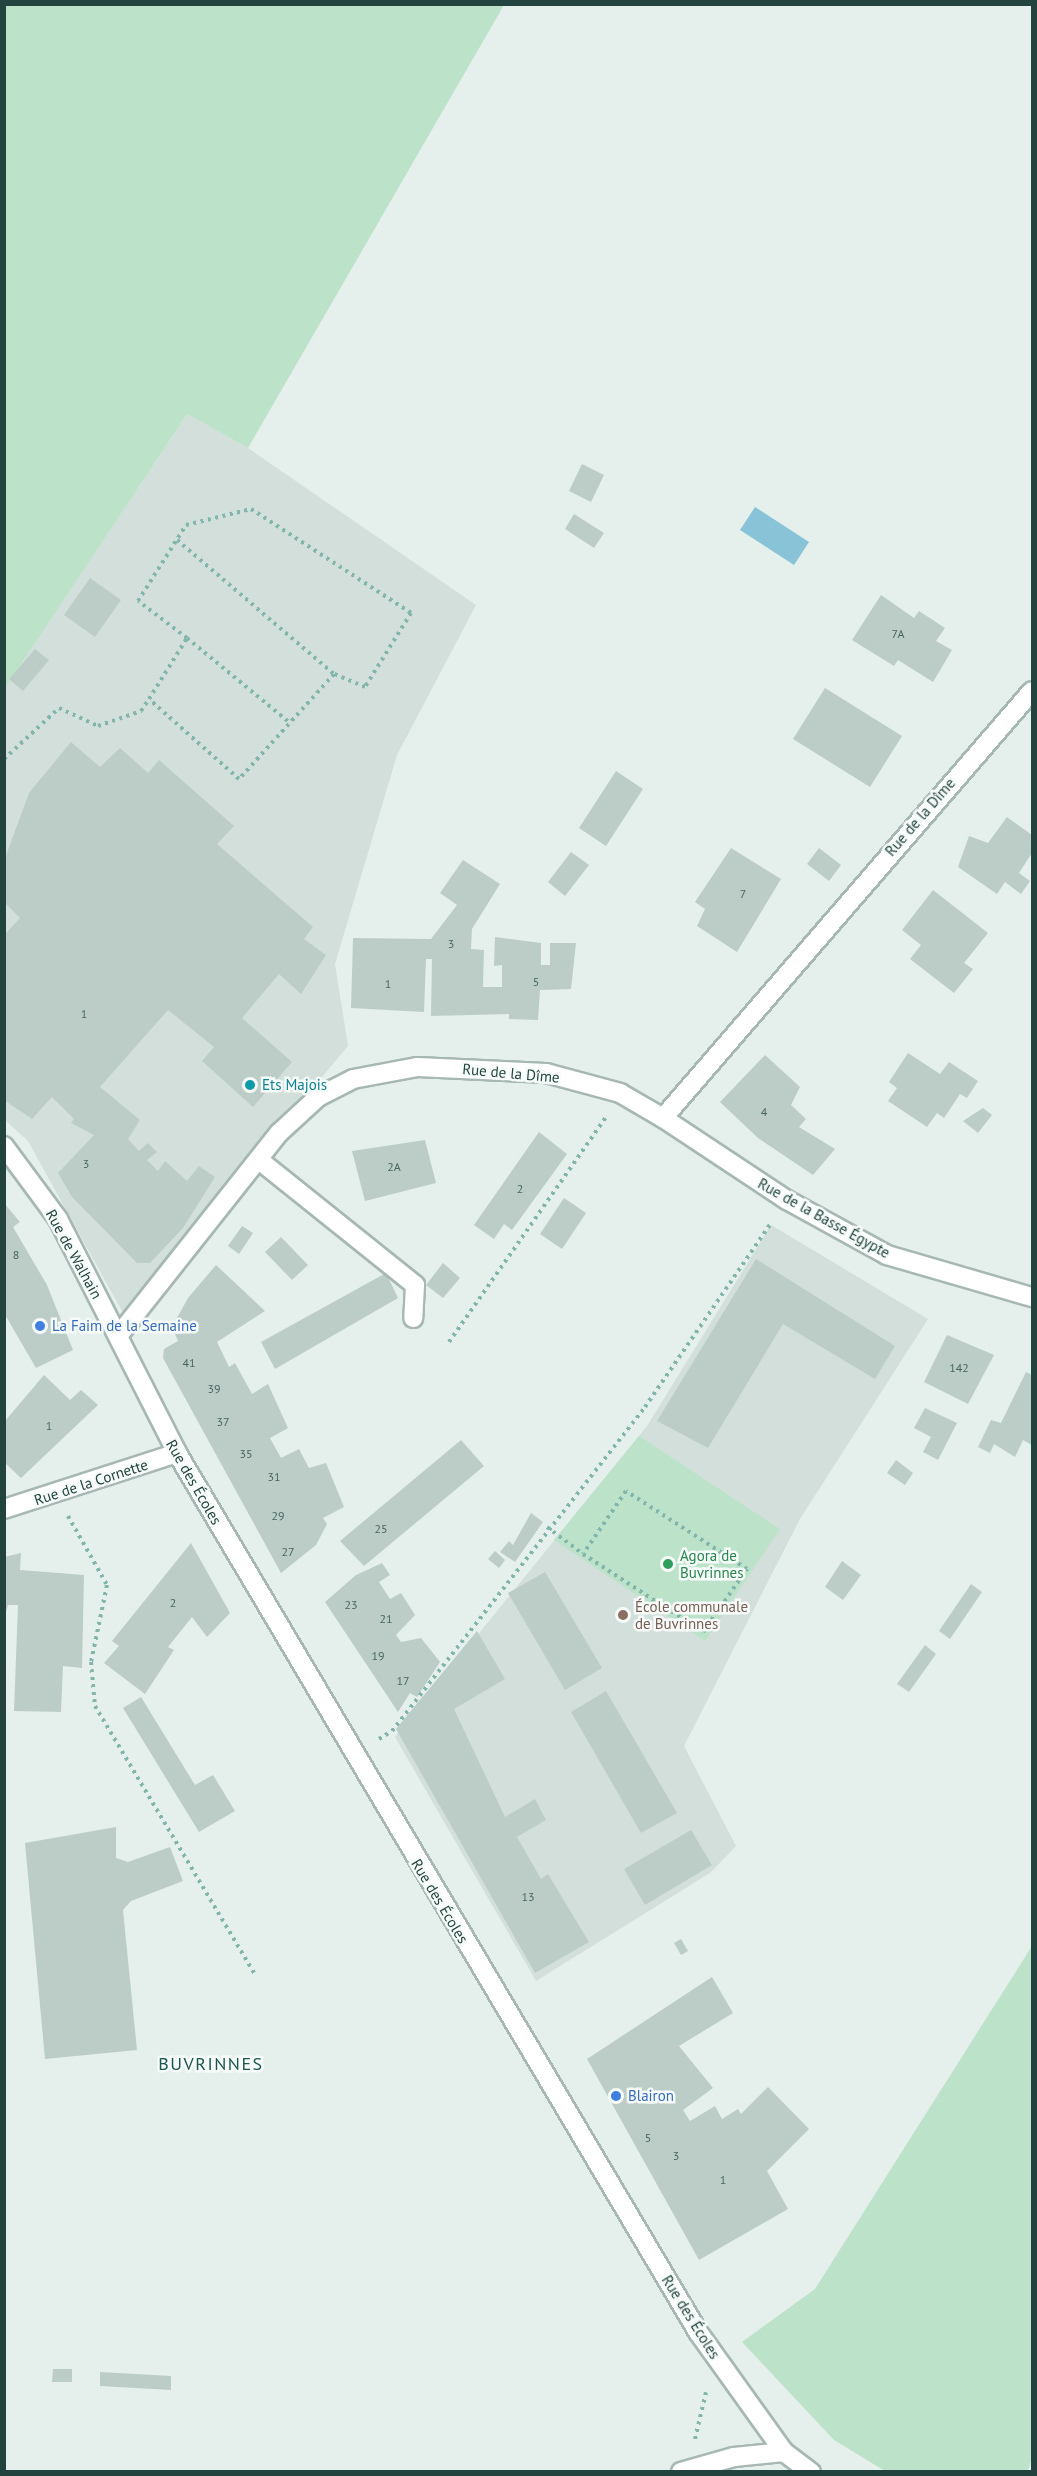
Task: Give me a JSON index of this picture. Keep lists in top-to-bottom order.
{
  "streets": {
    "street": [
      "Rue de la Dîme",
      "Rue de la Basse Égypte",
      "Rue de Walhain",
      "Rue de la Cornette",
      "Rue des Écoles"
    ]
  },
  "crossings": [
    ["Rue de la Dîme", "Rue de la Basse Égypte"],
    ["Rue de la Dîme", "Rue de Walhain"],
    ["Rue de la Dîme", "Rue des Écoles"],
    ["Rue de Walhain", "Rue des Écoles"],
    ["Rue de la Cornette", "Rue des Écoles"]
  ],
  "districts": ["BUVRINNES"],
  "places": [
    "Ets Majois",
    "La Faim de la Semaine",
    "Agora de Buvrinnes",
    "École communale de Buvrinnes",
    "Blairon"
  ],
  "house_numbers": [
    "7A",
    "7",
    "3",
    "5",
    "1",
    "1",
    "4",
    "3",
    "2A",
    "2",
    "8",
    "41",
    "142",
    "39",
    "37",
    "1",
    "35",
    "31",
    "29",
    "25",
    "27",
    "2",
    "23",
    "21",
    "19",
    "17",
    "13",
    "5",
    "3",
    "1"
  ]
}
